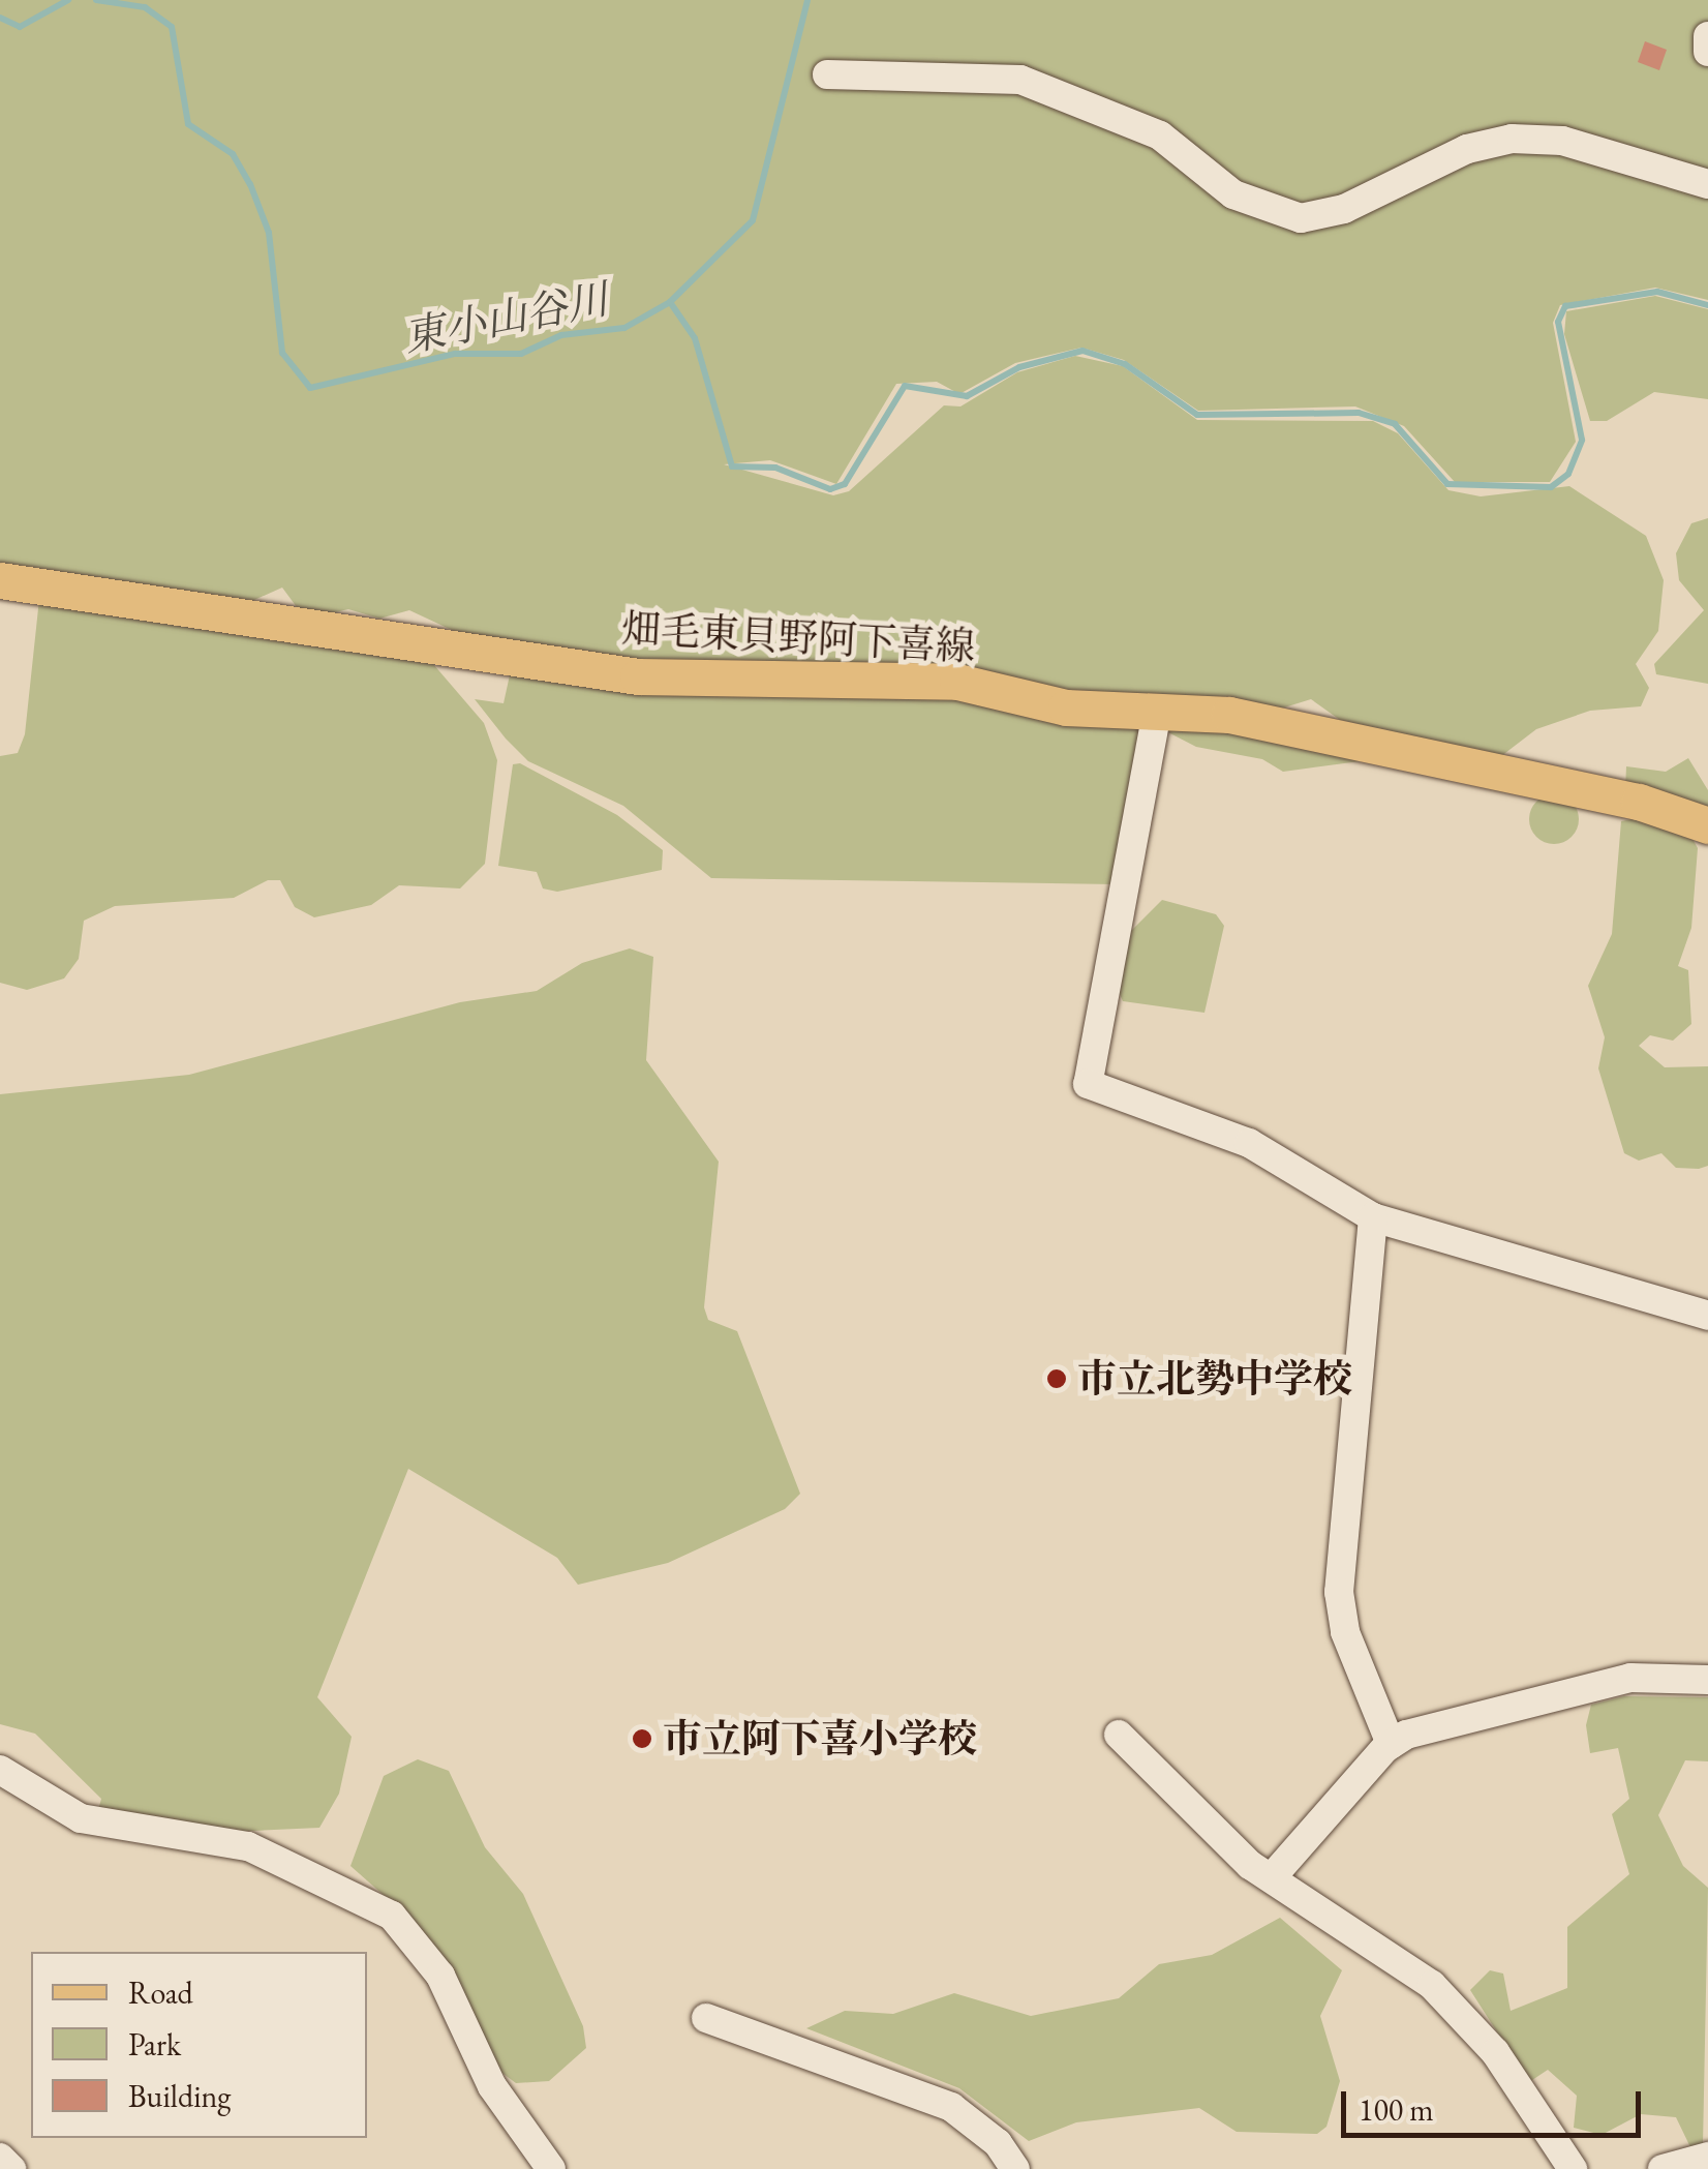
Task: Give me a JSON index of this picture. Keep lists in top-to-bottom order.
{
  "streets": {
    "main road": ["畑毛東貝野阿下喜線"]
  },
  "water": ["東小山谷川"],
  "places": ["市立北勢中学校", "市立阿下喜小学校"],
  "legend": ["Road", "Park", "Building"],
  "scale_bar": "100 m"
}
